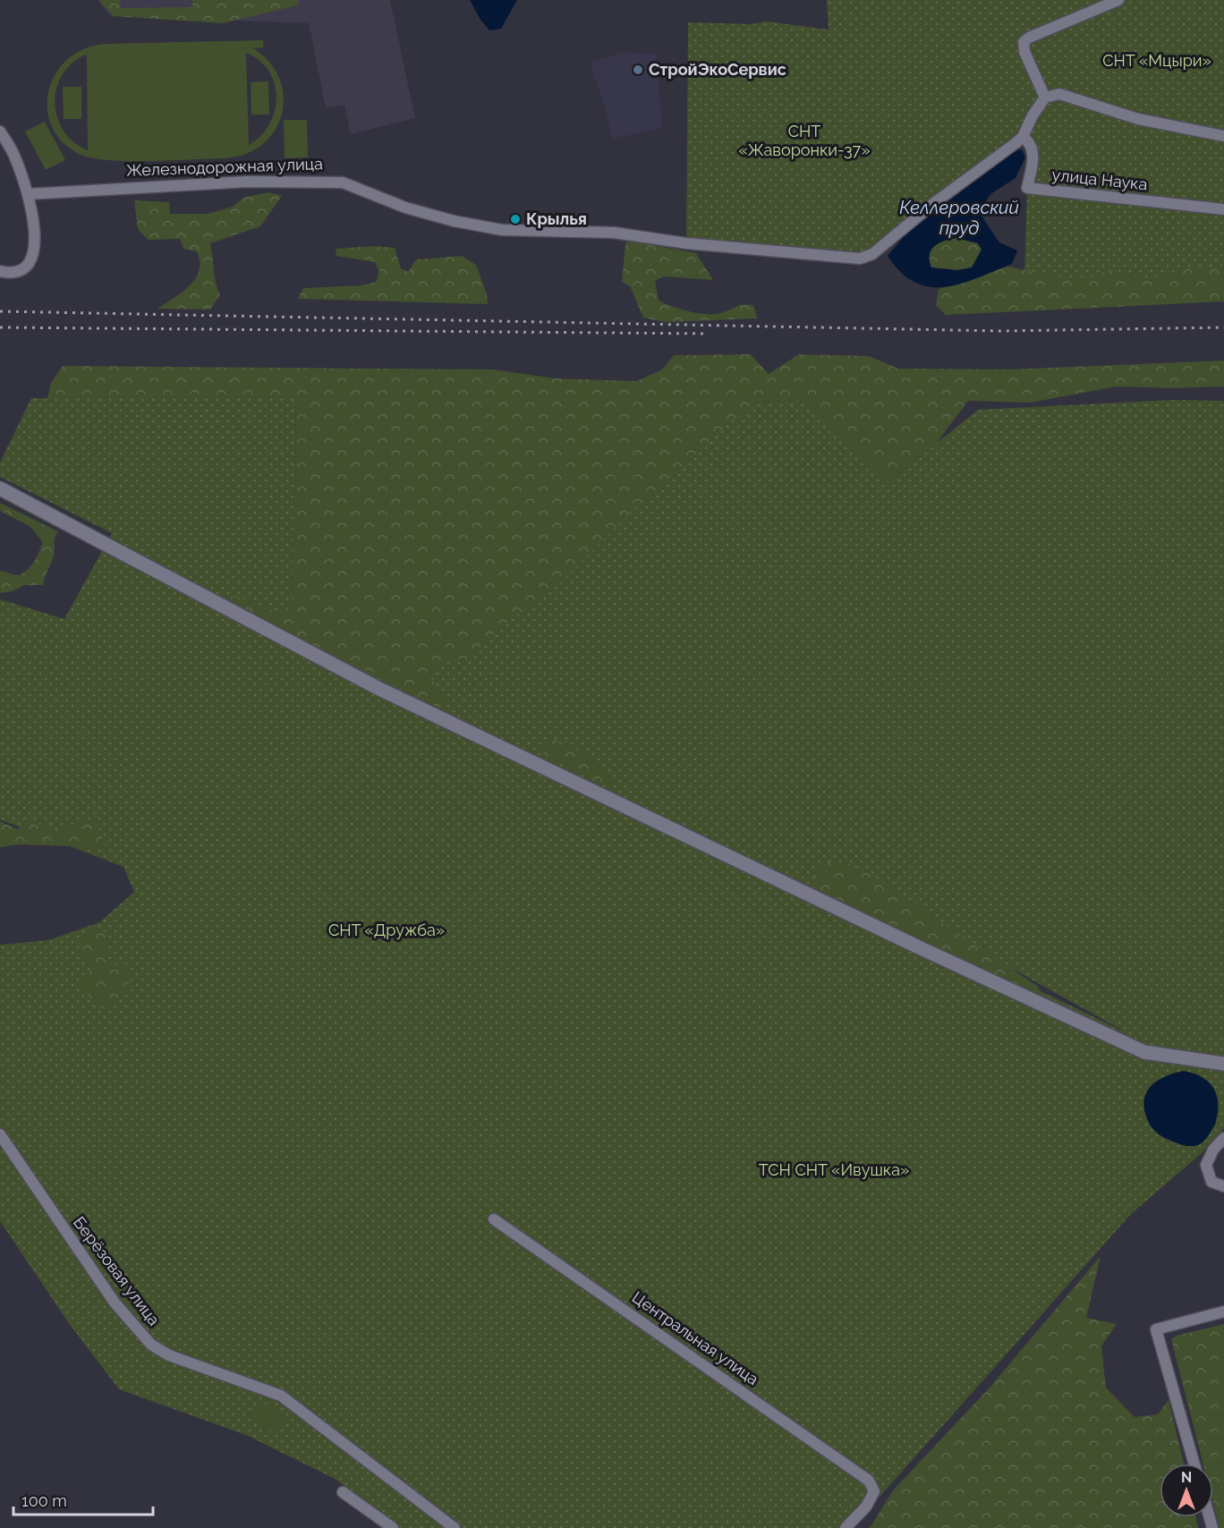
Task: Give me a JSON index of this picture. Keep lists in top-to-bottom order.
{
  "streets": {
    "street": [
      "Железнодорожная улица",
      "улица Наука",
      "Берёзовая улица",
      "Центральная улица"
    ]
  },
  "crossings": [
    ["Железнодорожная улица", "улица Наука"]
  ],
  "water": ["Келлеровский пруд"],
  "parks": [
    "СНТ «Мцыри»",
    "СНТ «Жаворонки-37»",
    "СНТ «Дружба»",
    "ТСН СНТ «Ивушка»"
  ],
  "places": ["СтройЭкоСервис", "Крылья"],
  "scale_bar": "100 m",
  "north": "top"
}
